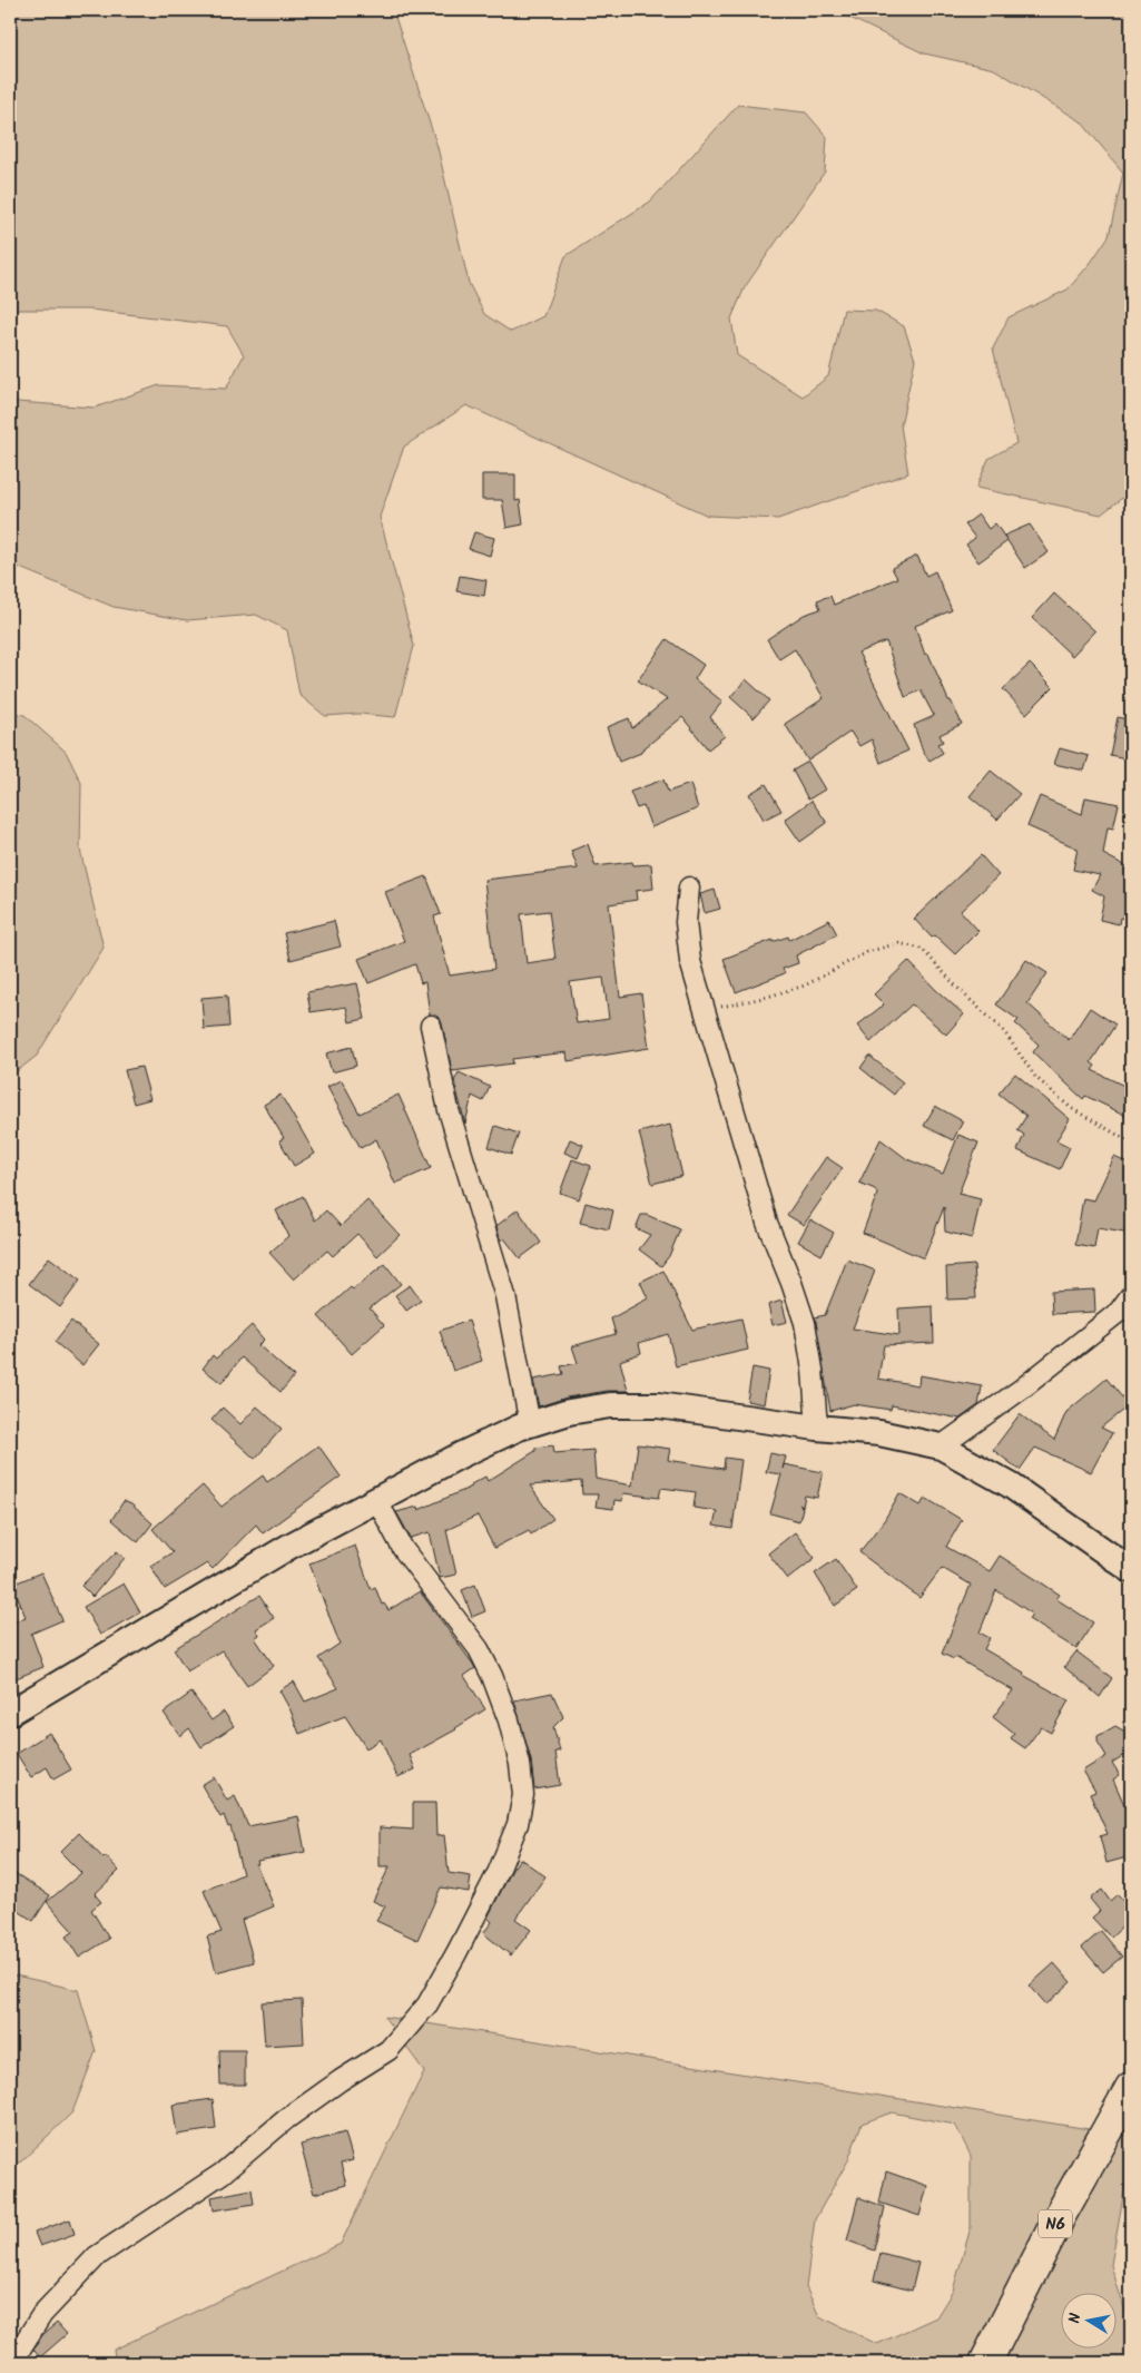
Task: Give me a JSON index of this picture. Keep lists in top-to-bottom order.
{
  "streets": {
    "highway": ["N6"]
  },
  "north": "left"
}
